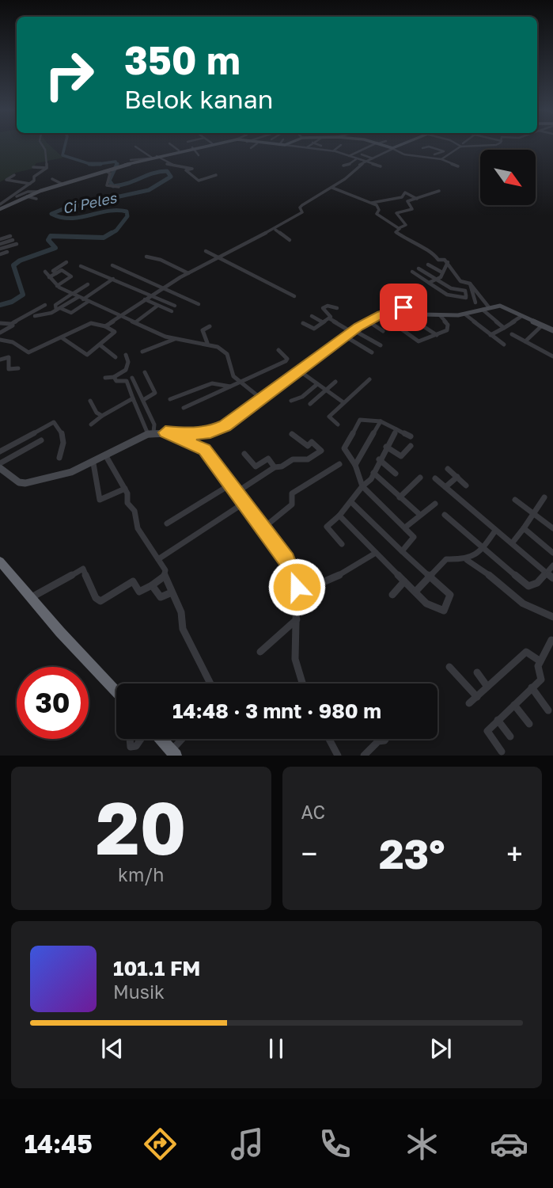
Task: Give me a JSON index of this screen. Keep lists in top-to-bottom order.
{
  "water": ["Ci Peles"],
  "north": "bottom right",
  "page": {
    "turn": ["350 m", "Belok kanan"],
    "limit": "30",
    "trip": "14:48 · 3 mnt · 980 m",
    "tile": [
      ["20", "km/h"],
      "AC"
    ],
    "heat": ["−", "23°", "+"],
    "song": ["101.1 FM", "Musik"],
    "tabs": "14:45"
  }
}
